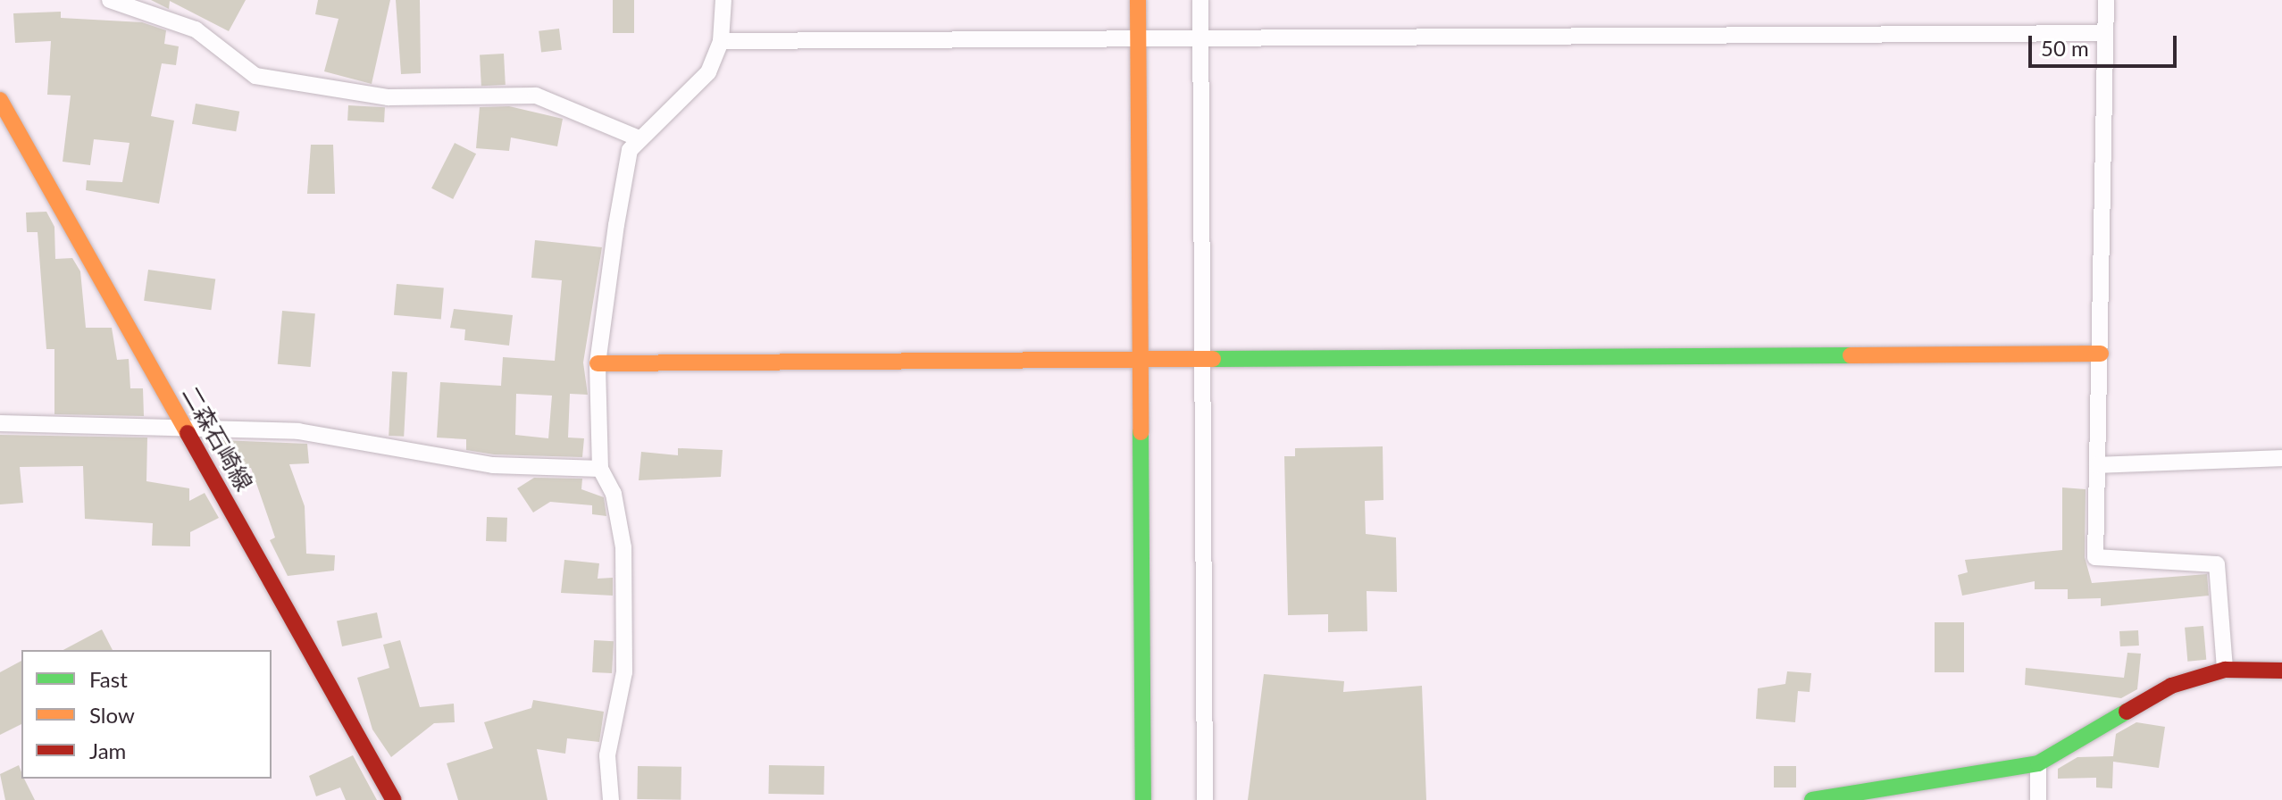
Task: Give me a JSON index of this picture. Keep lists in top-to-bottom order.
{
  "streets": {
    "street": ["二森石崎線"]
  },
  "legend": ["Fast", "Slow", "Jam"],
  "scale_bar": "50 m"
}
